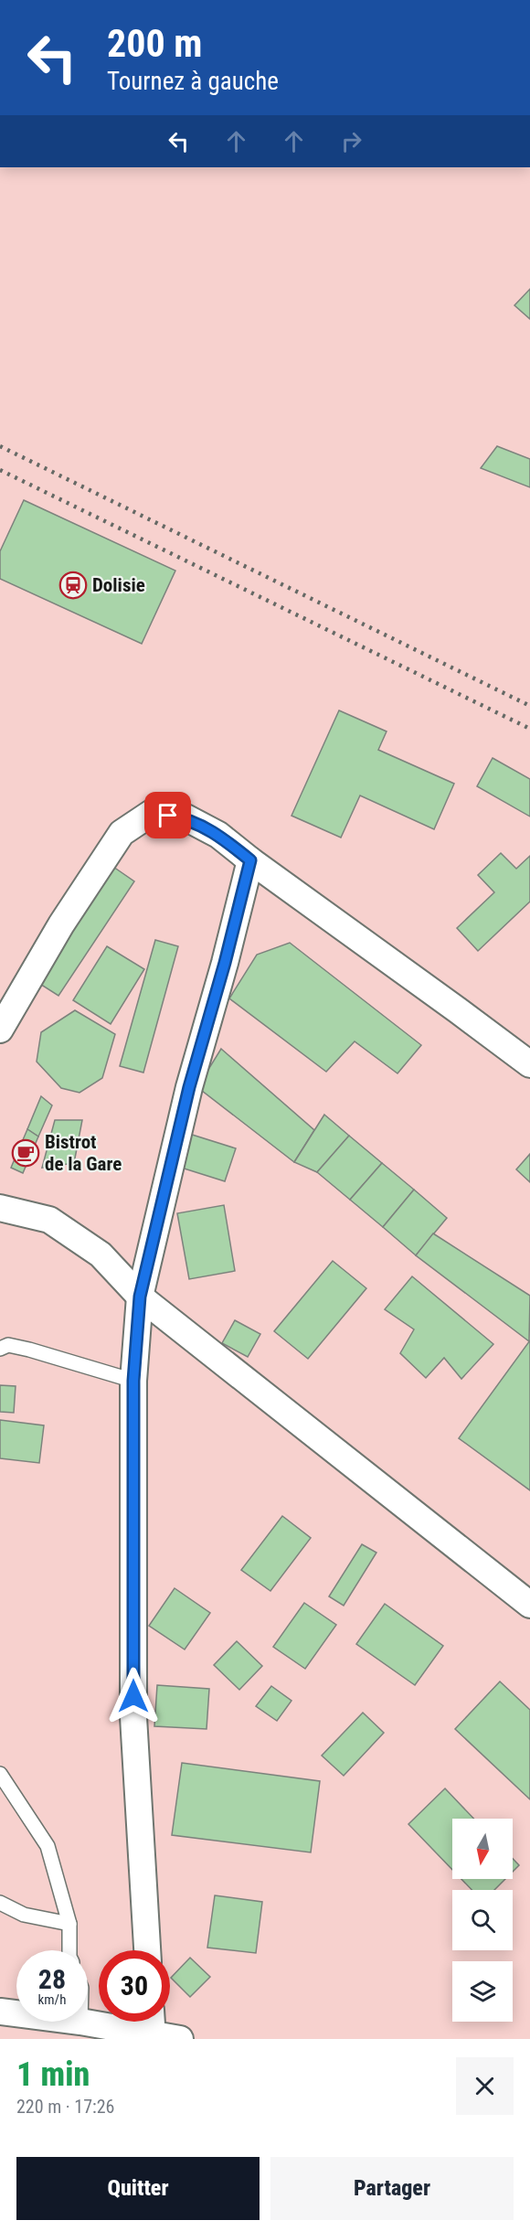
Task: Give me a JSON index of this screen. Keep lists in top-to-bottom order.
{
  "places": {
    "station": ["Dolisie"],
    "cafe": ["Bistrot de la Gare"]
  },
  "north": "bottom",
  "page": {
    "turn": ["200 m", "Tournez à gauche"],
    "speed": "28 km/h",
    "limit": "30",
    "heading": ["1 min", "220 m · 17:26"],
    "buttons": ["Quitter", "Partager"]
  }
}
